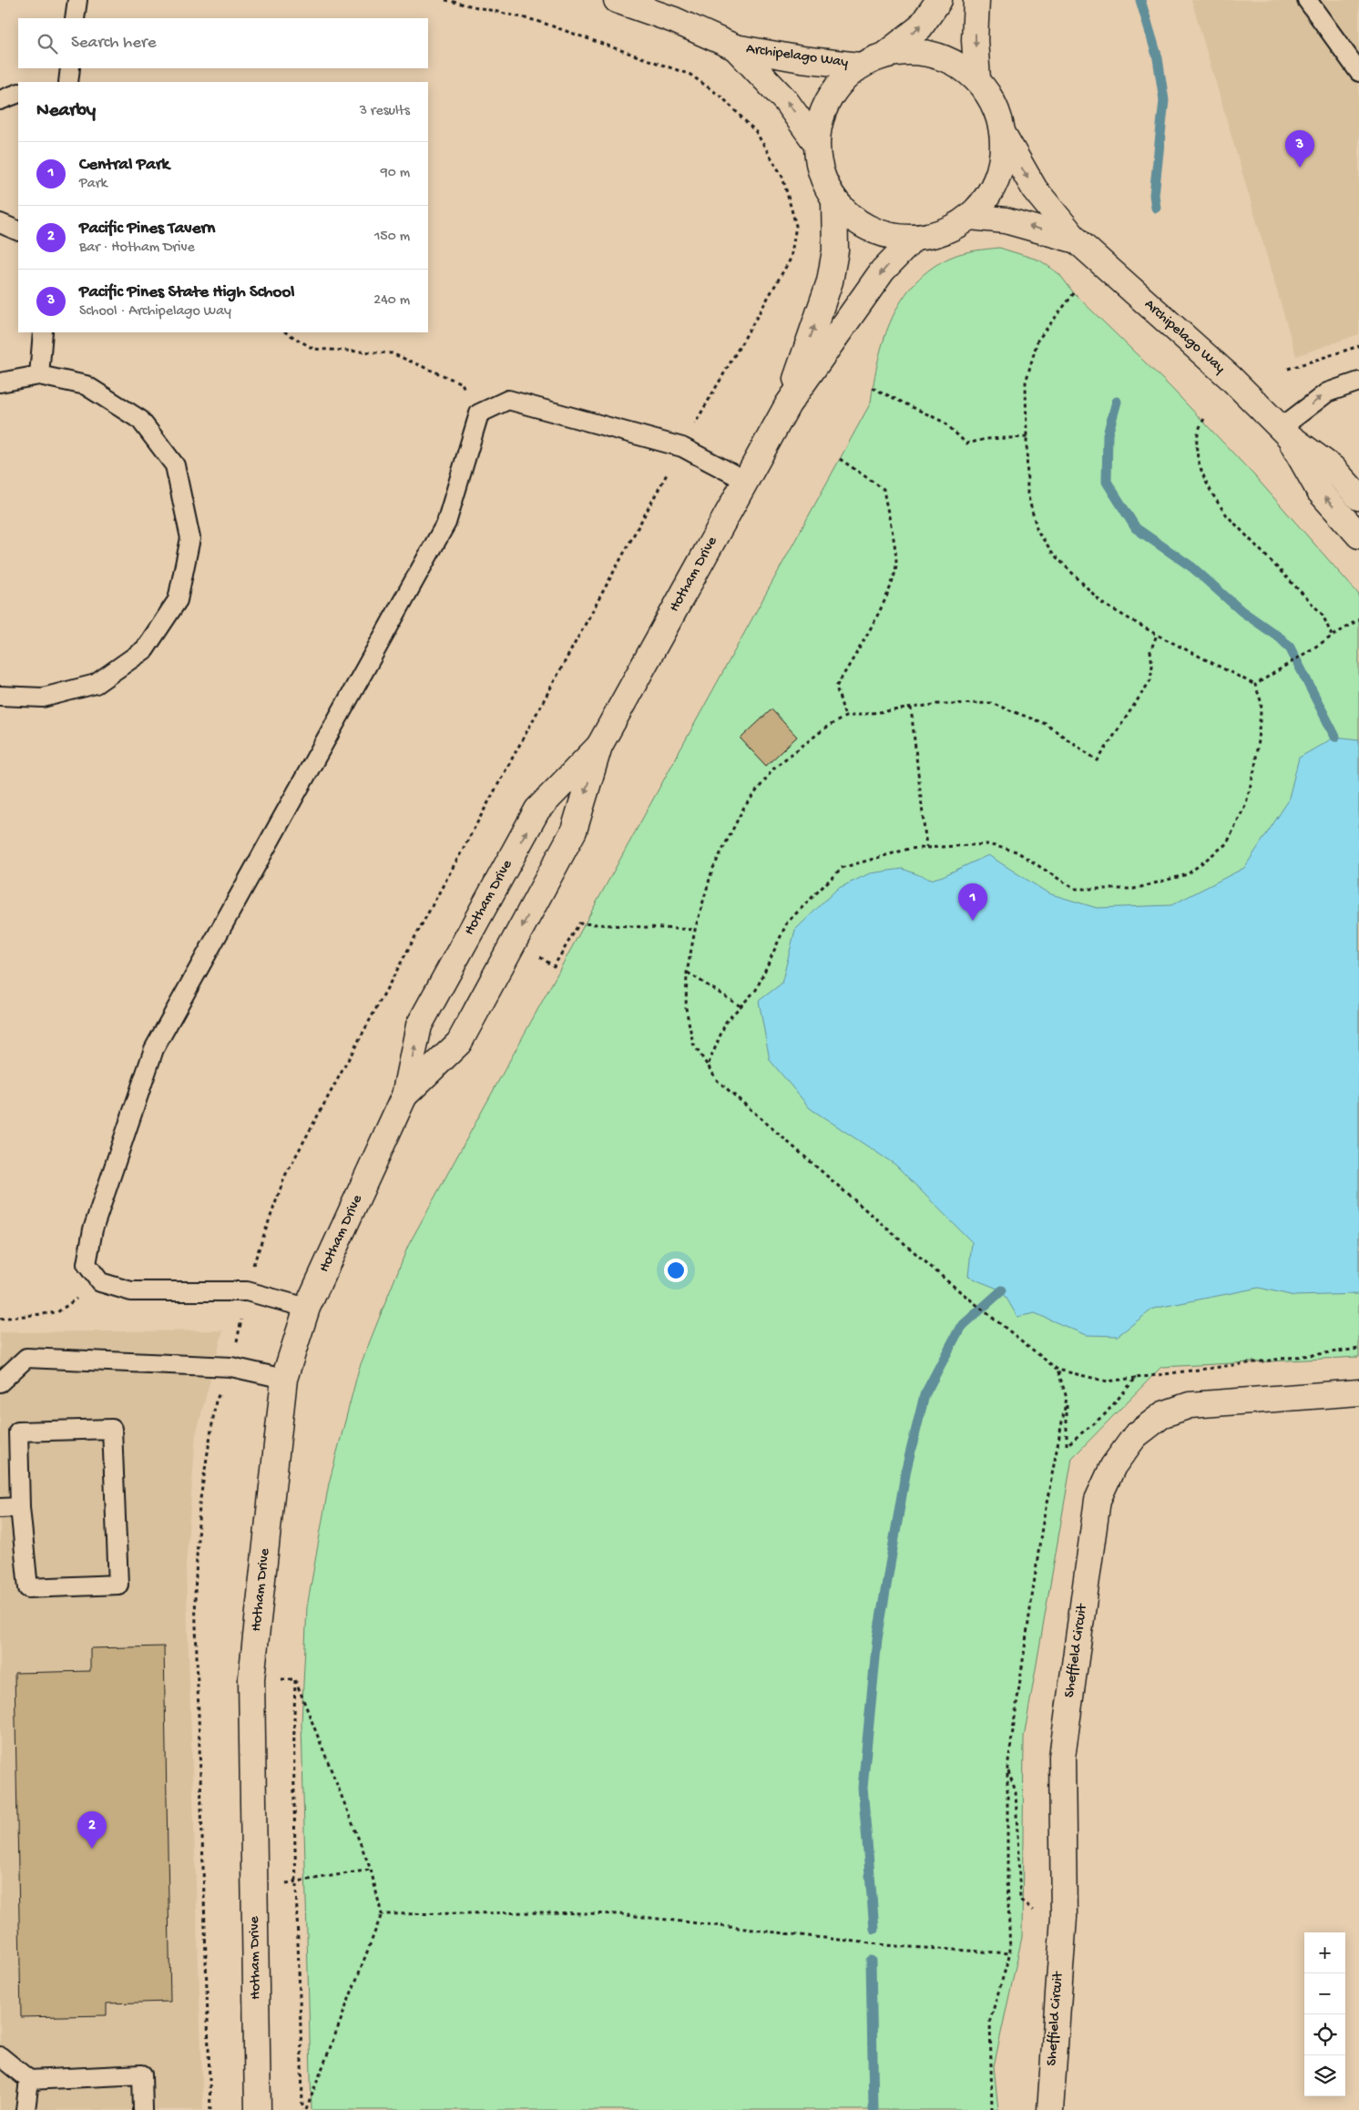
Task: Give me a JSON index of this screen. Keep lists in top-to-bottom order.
{
  "streets": {
    "street": ["Archipelago Way", "Hotham Drive", "Sheffield Circuit"]
  },
  "page": {
    "search": "Search here",
    "heading": ["Nearby", "3 results"],
    "pins": ["3", "1", "2"],
    "list": [
      {
        "mark": "1",
        "name": "Central Park",
        "note": "Park",
        "value": "90 m"
      },
      {
        "mark": "2",
        "name": "Pacific Pines Tavern",
        "note": "Bar · Hotham Drive",
        "value": "150 m"
      },
      {
        "mark": "3",
        "name": "Pacific Pines State High School",
        "note": "School · Archipelago Way",
        "value": "240 m"
      }
    ],
    "map_buttons": ["+", "−"]
  }
}
